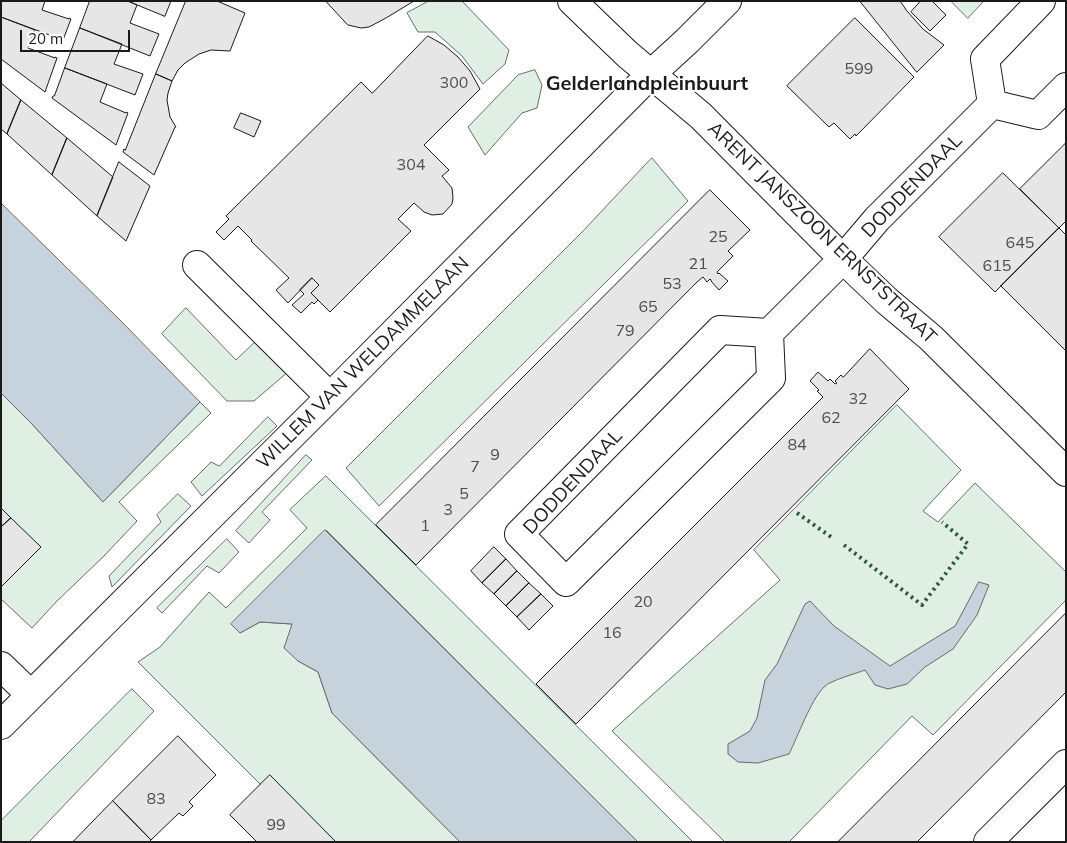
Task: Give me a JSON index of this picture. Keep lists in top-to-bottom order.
{
  "streets": {
    "street": ["DODDENDAAL", "ARENT JANSZOON ERNSTSTRAAT", "WILLEM VAN WELDAMMELAAN"]
  },
  "crossings": [
    ["DODDENDAAL", "ARENT JANSZOON ERNSTSTRAAT"],
    ["ARENT JANSZOON ERNSTSTRAAT", "WILLEM VAN WELDAMMELAAN"]
  ],
  "districts": ["Gelderlandpleinbuurt"],
  "house_numbers": [
    "599",
    "300",
    "304",
    "25",
    "645",
    "21",
    "615",
    "53",
    "65",
    "79",
    "32",
    "62",
    "84",
    "9",
    "7",
    "5",
    "3",
    "1",
    "20",
    "16",
    "83",
    "99"
  ],
  "scale_bar": "20 m"
}
